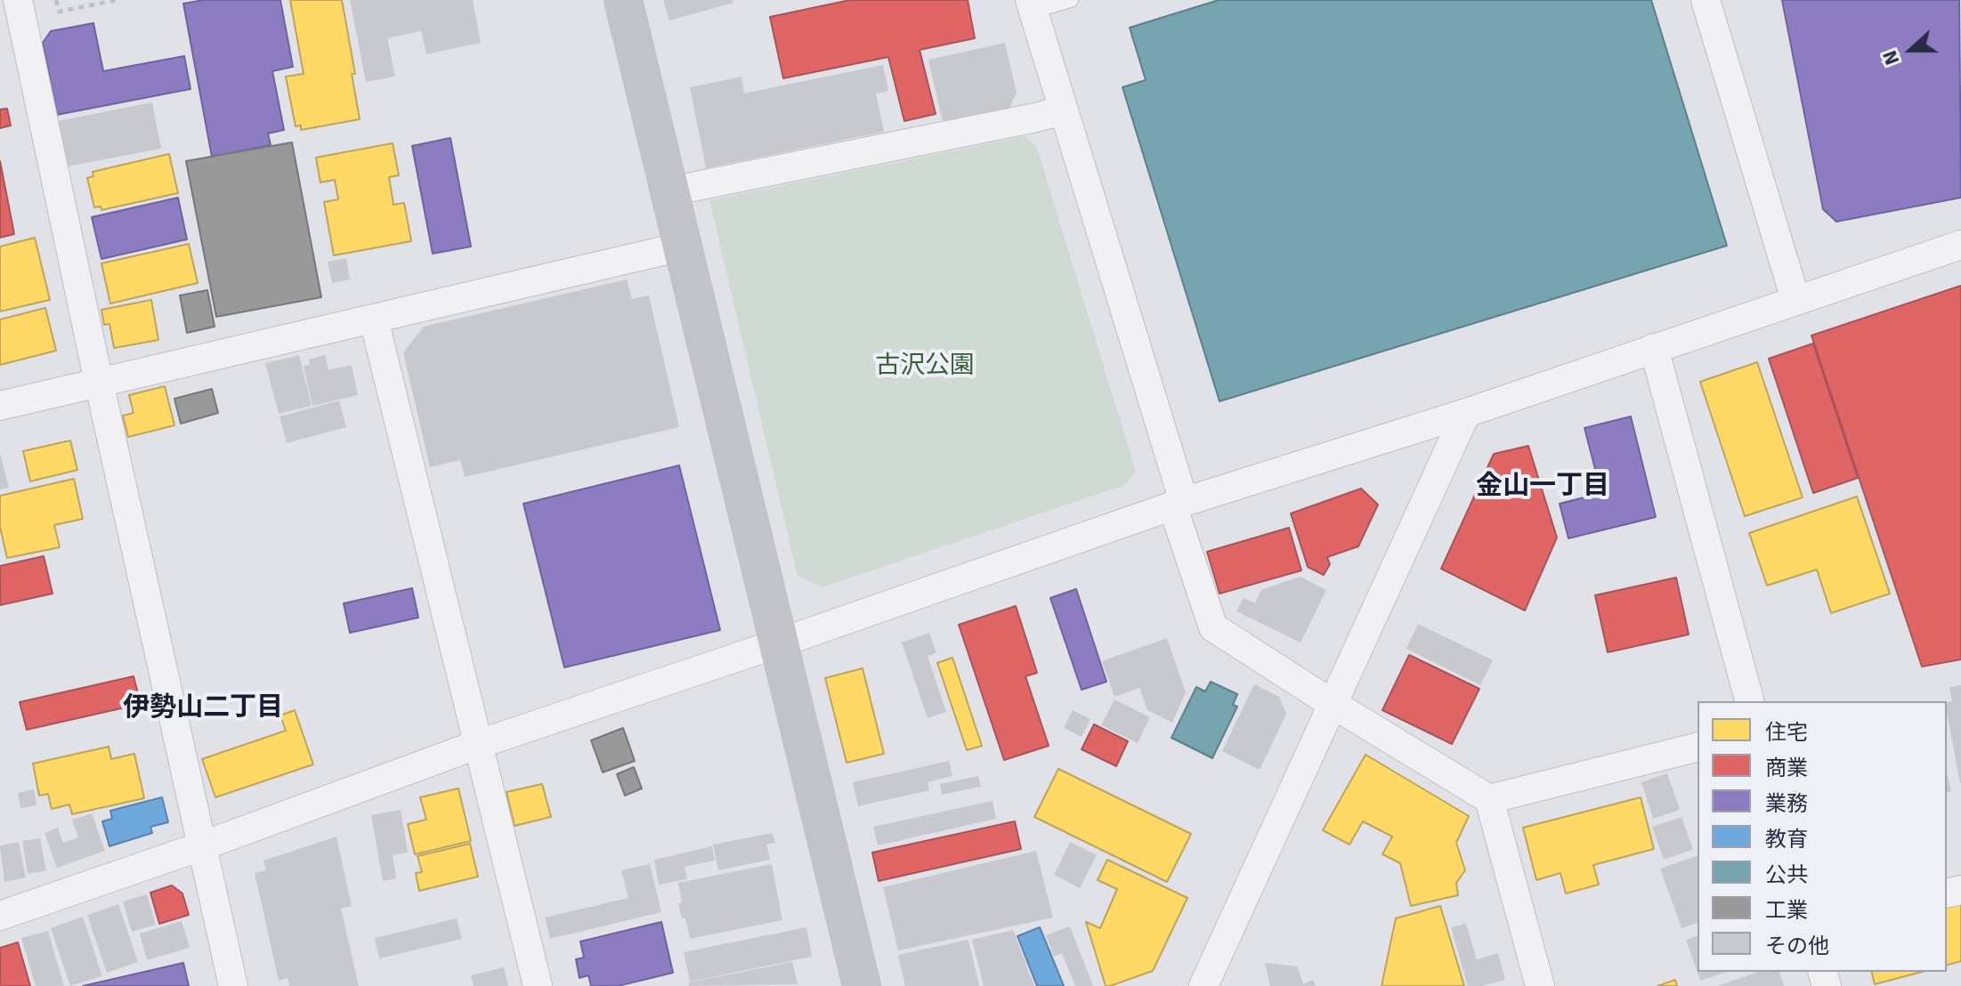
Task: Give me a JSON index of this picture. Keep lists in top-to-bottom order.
{
  "districts": ["金山一丁目", "伊勢山二丁目"],
  "parks": ["古沢公園"],
  "legend": [
    "住宅",
    "商業",
    "業務",
    "教育",
    "公共",
    "工業",
    "その他"
  ],
  "north": "left"
}
